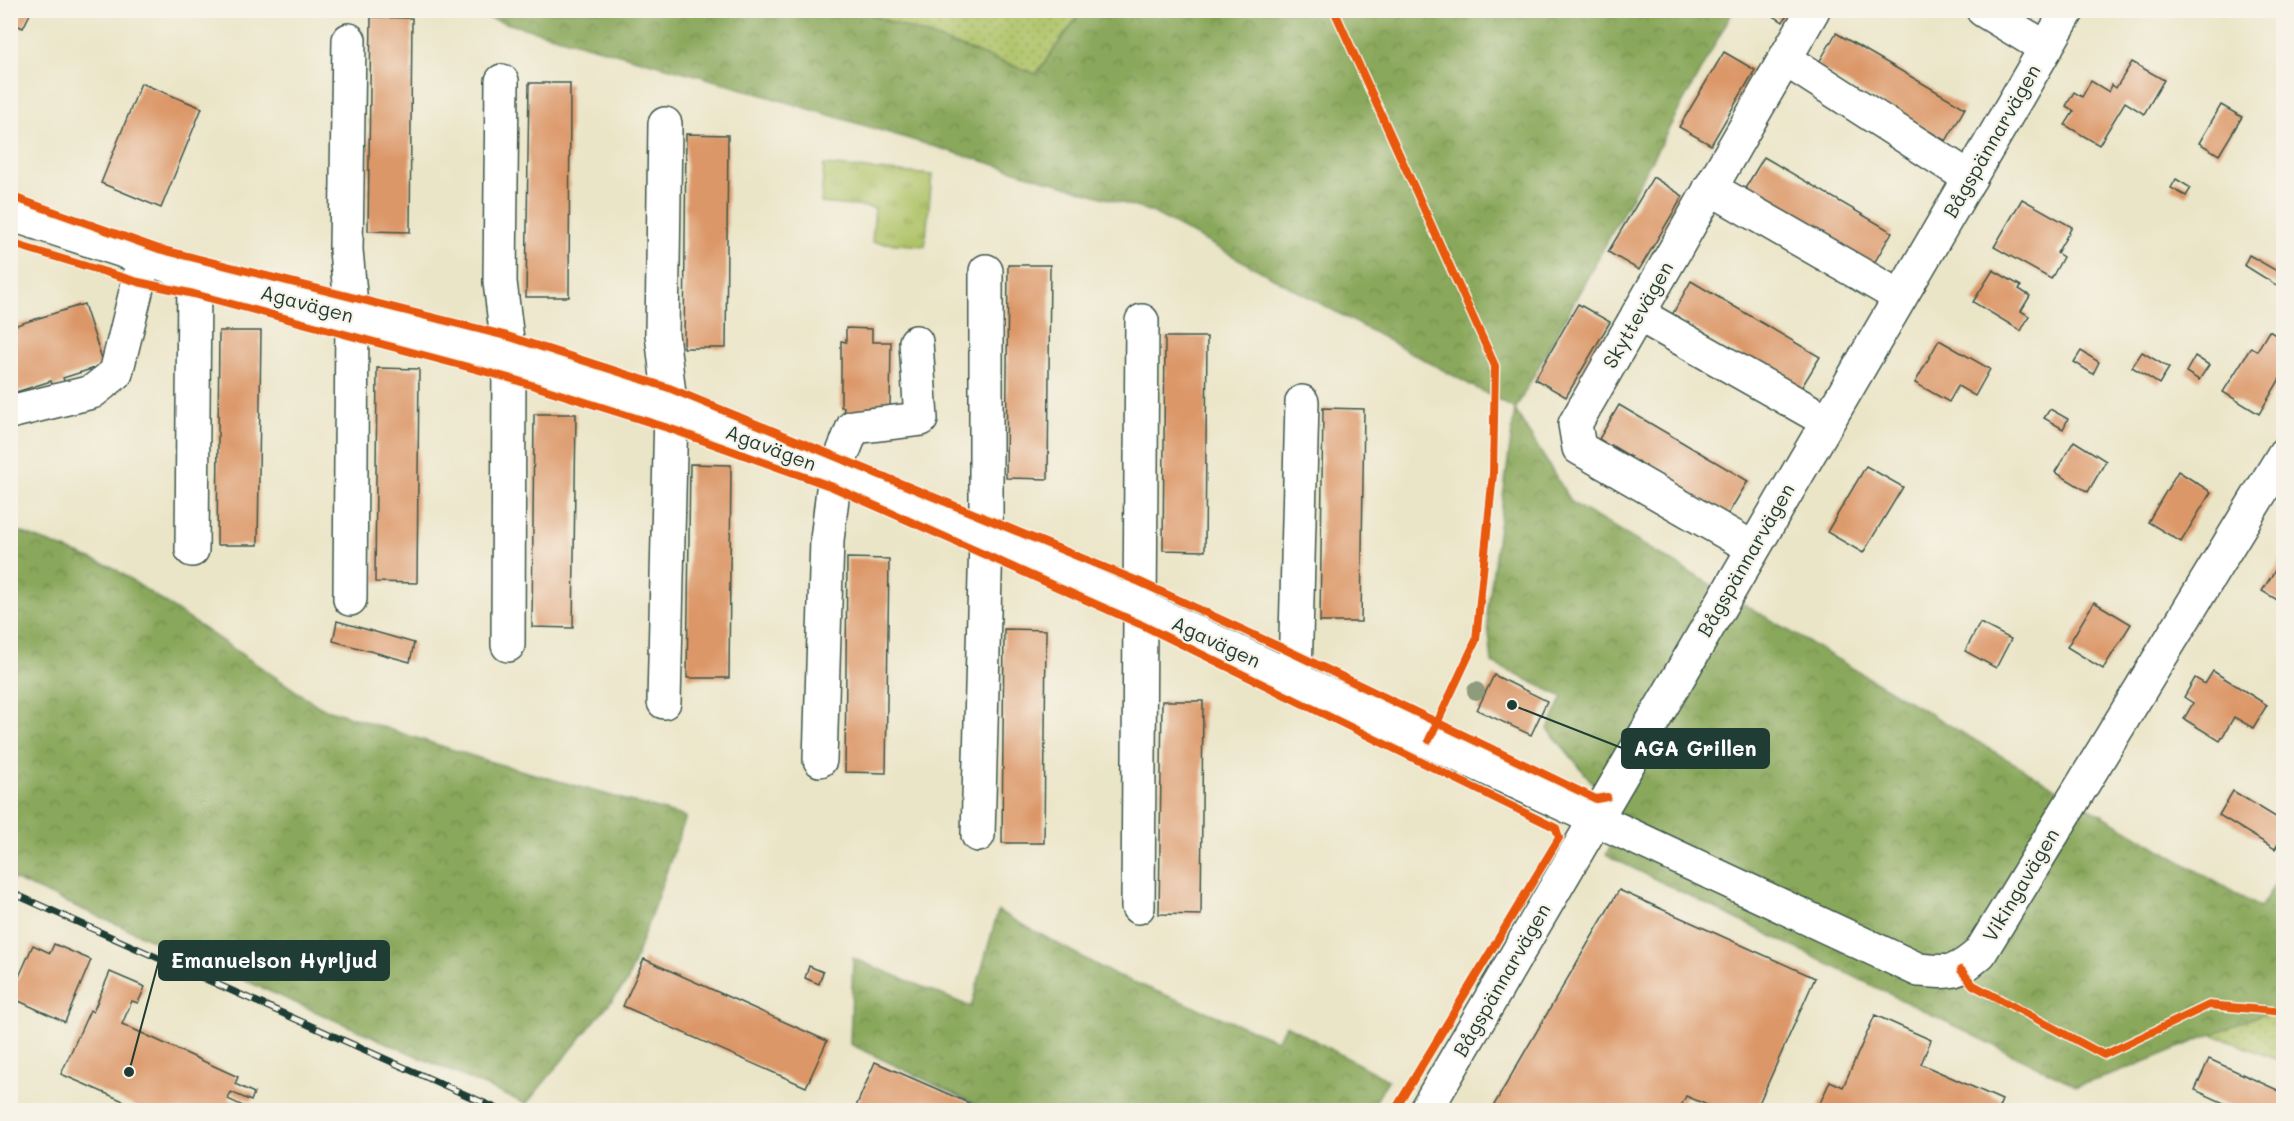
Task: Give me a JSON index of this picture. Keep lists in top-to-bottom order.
{
  "streets": {
    "street": [
      "Bågspännarvägen",
      "Agavägen",
      "Skyttevägen",
      "Vikingavägen"
    ]
  },
  "crossings": [
    ["Bågspännarvägen", "Agavägen"],
    ["Bågspännarvägen", "Skyttevägen"],
    ["Bågspännarvägen", "Vikingavägen"],
    ["Agavägen", "Vikingavägen"]
  ],
  "places": ["AGA Grillen", "Emanuelson Hyrljud"]
}
